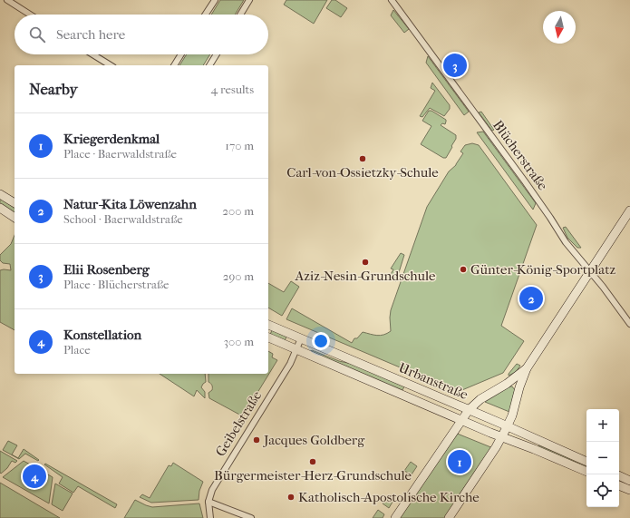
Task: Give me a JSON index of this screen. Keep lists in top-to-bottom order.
{
  "streets": {
    "main road": ["Urbanstraße"],
    "street": ["Blücherstraße", "Geibelstraße"]
  },
  "crossings": [
    ["Urbanstraße", "Geibelstraße"]
  ],
  "places": [
    "Carl-von-Ossietzky-Schule",
    "Aziz-Nesin-Grundschule",
    "Günter-König-Sportplatz",
    "Jacques Goldberg",
    "Bürgermeister-Herz-Grundschule",
    "Katholisch-Apostolische Kirche"
  ],
  "north": "bottom",
  "page": {
    "search": "Search here",
    "pins": [
      "3",
      "2",
      "1",
      "4"
    ],
    "heading": ["Nearby", "4 results"],
    "list": [
      {
        "mark": "1",
        "name": "Kriegerdenkmal",
        "note": "Place · Baerwaldstraße",
        "value": "170 m"
      },
      {
        "mark": "2",
        "name": "Natur-Kita Löwenzahn",
        "note": "School · Baerwaldstraße",
        "value": "200 m"
      },
      {
        "mark": "3",
        "name": "Elii Rosenberg",
        "note": "Place · Blücherstraße",
        "value": "290 m"
      },
      {
        "mark": "4",
        "name": "Konstellation",
        "note": "Place",
        "value": "300 m"
      }
    ],
    "map_buttons": ["+", "−"]
  }
}
